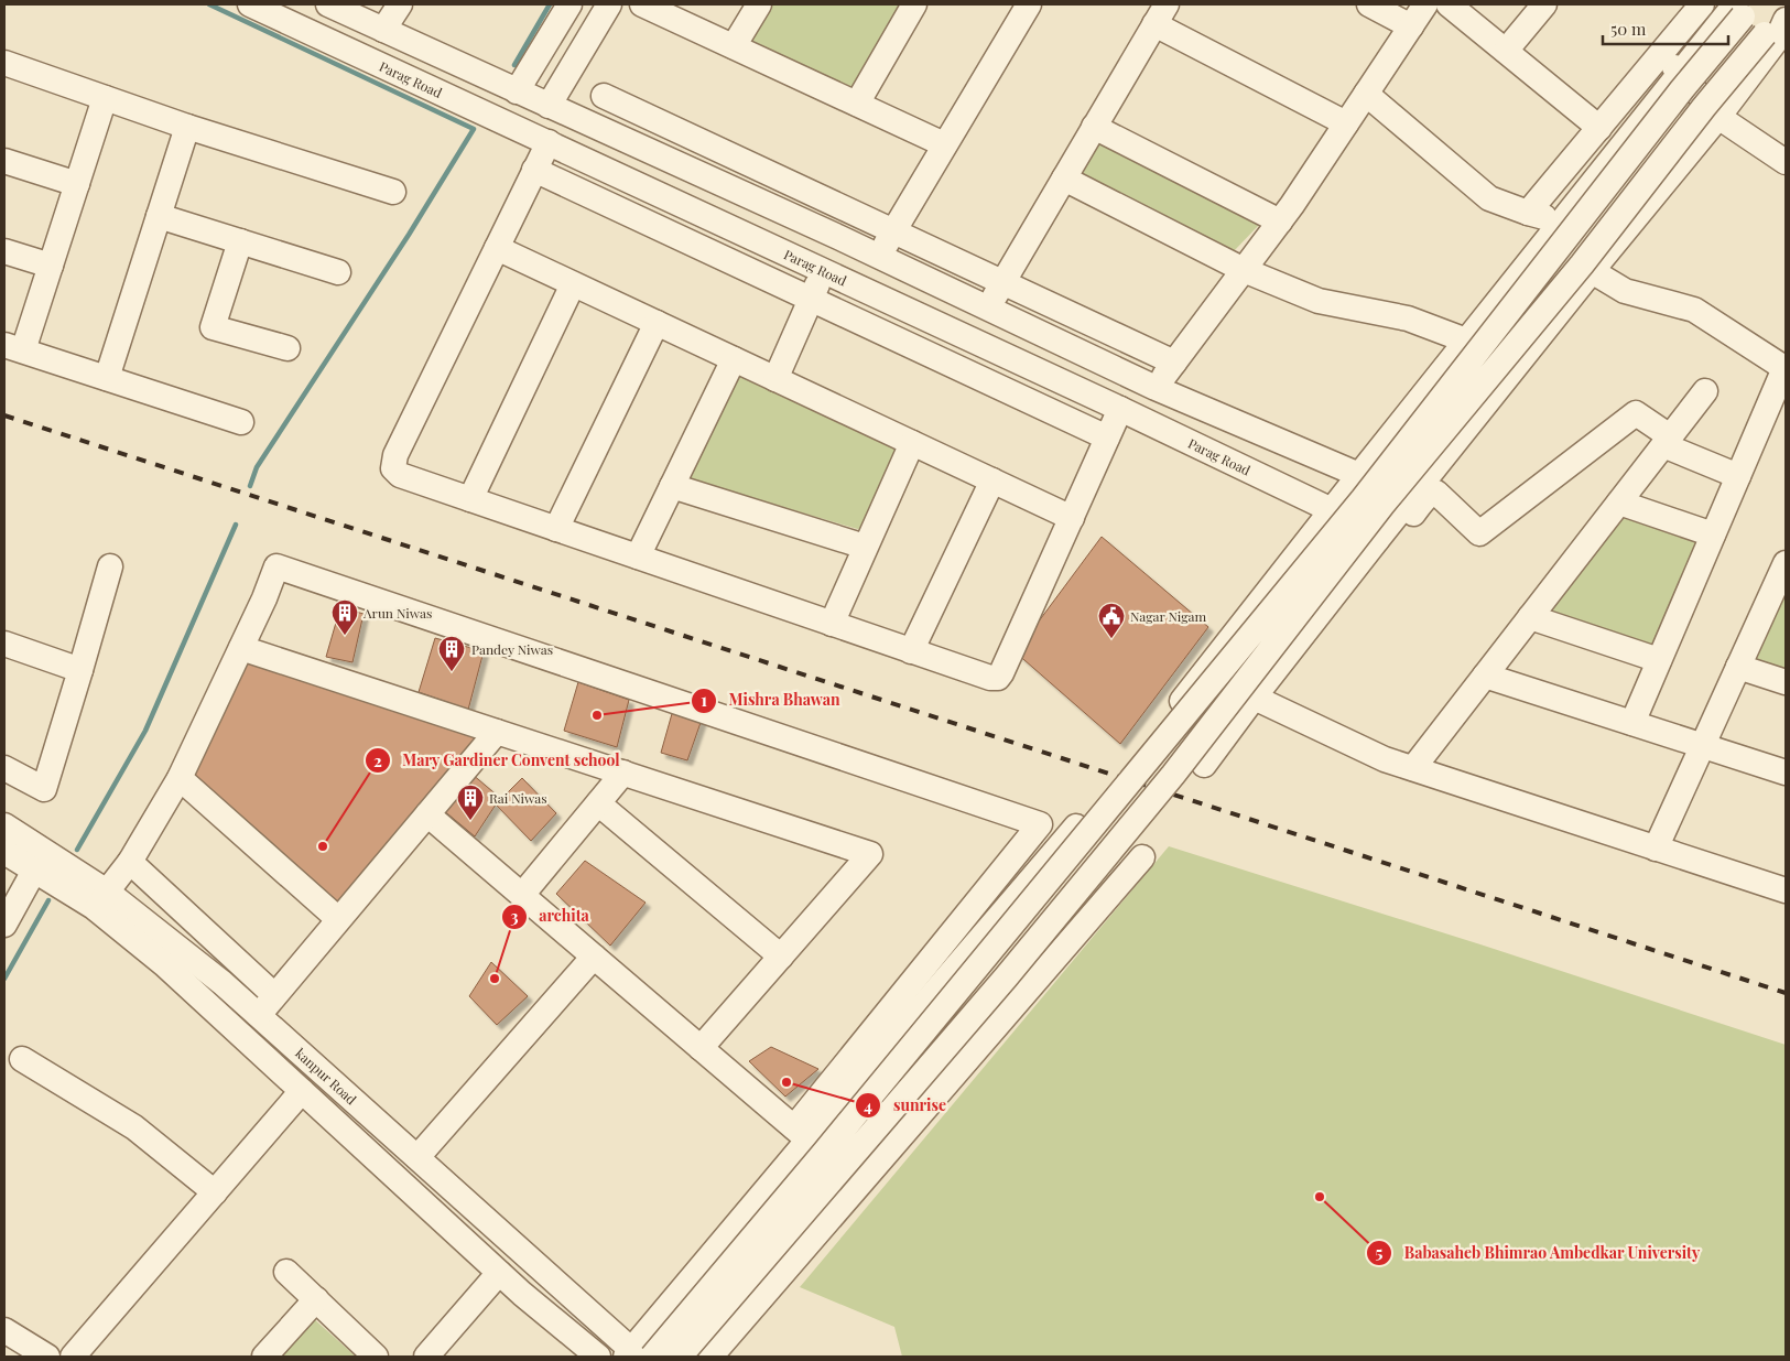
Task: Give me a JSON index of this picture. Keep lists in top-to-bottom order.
{
  "streets": {
    "street": ["Parag Road", "kanpur Road"]
  },
  "places": {
    "building": ["Arun Niwas", "Pandey Niwas", "Rai Niwas"],
    "public building": ["Nagar Nigam"],
    "other": [
      "Mishra Bhawan",
      "Mary Gardiner Convent school",
      "archita",
      "sunrise",
      "Babasaheb Bhimrao Ambedkar University"
    ]
  },
  "scale_bar": "50 m"
}
